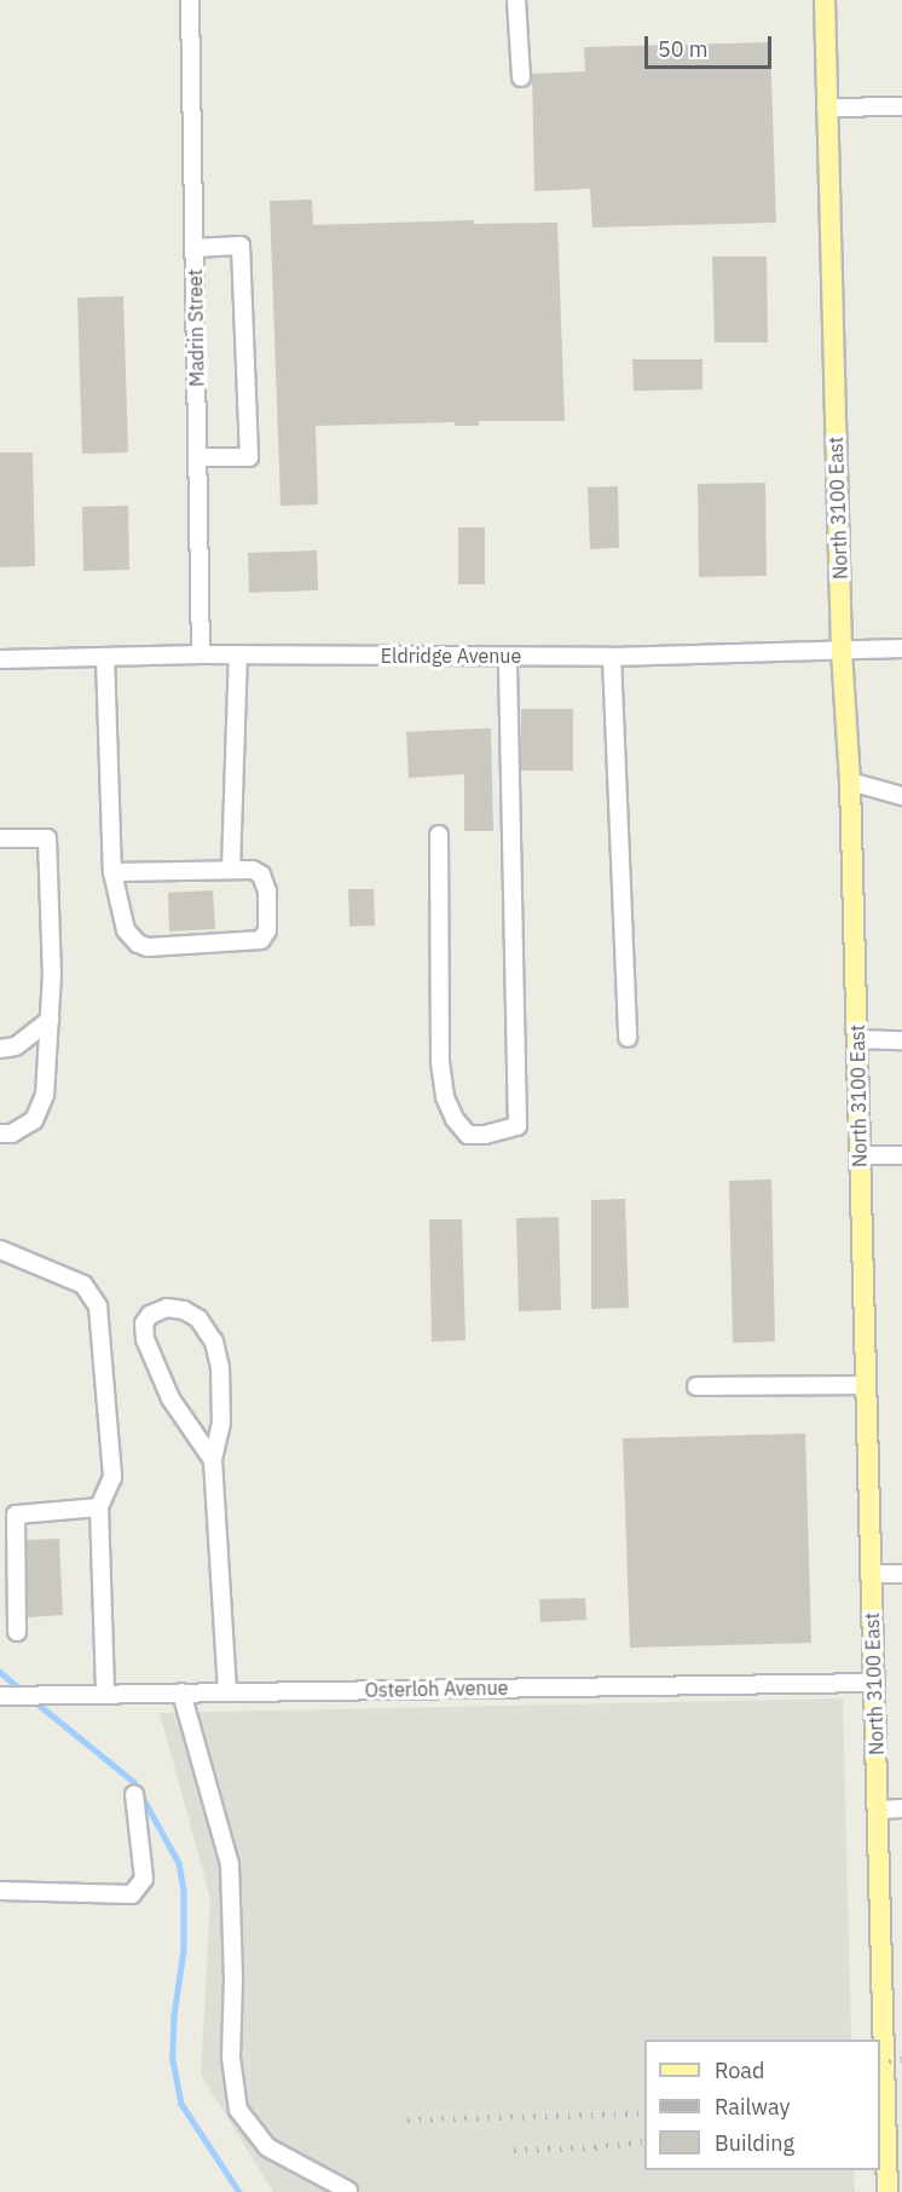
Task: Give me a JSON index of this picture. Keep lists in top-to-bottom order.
{
  "streets": {
    "main road": ["North 3100 East"],
    "street": ["Madrin Street", "Eldridge Avenue", "Osterloh Avenue"]
  },
  "crossings": [
    ["Madrin Street", "Eldridge Avenue"],
    ["North 3100 East", "Eldridge Avenue"],
    ["North 3100 East", "Osterloh Avenue"]
  ],
  "legend": ["Road", "Railway", "Building"],
  "scale_bar": "50 m"
}
